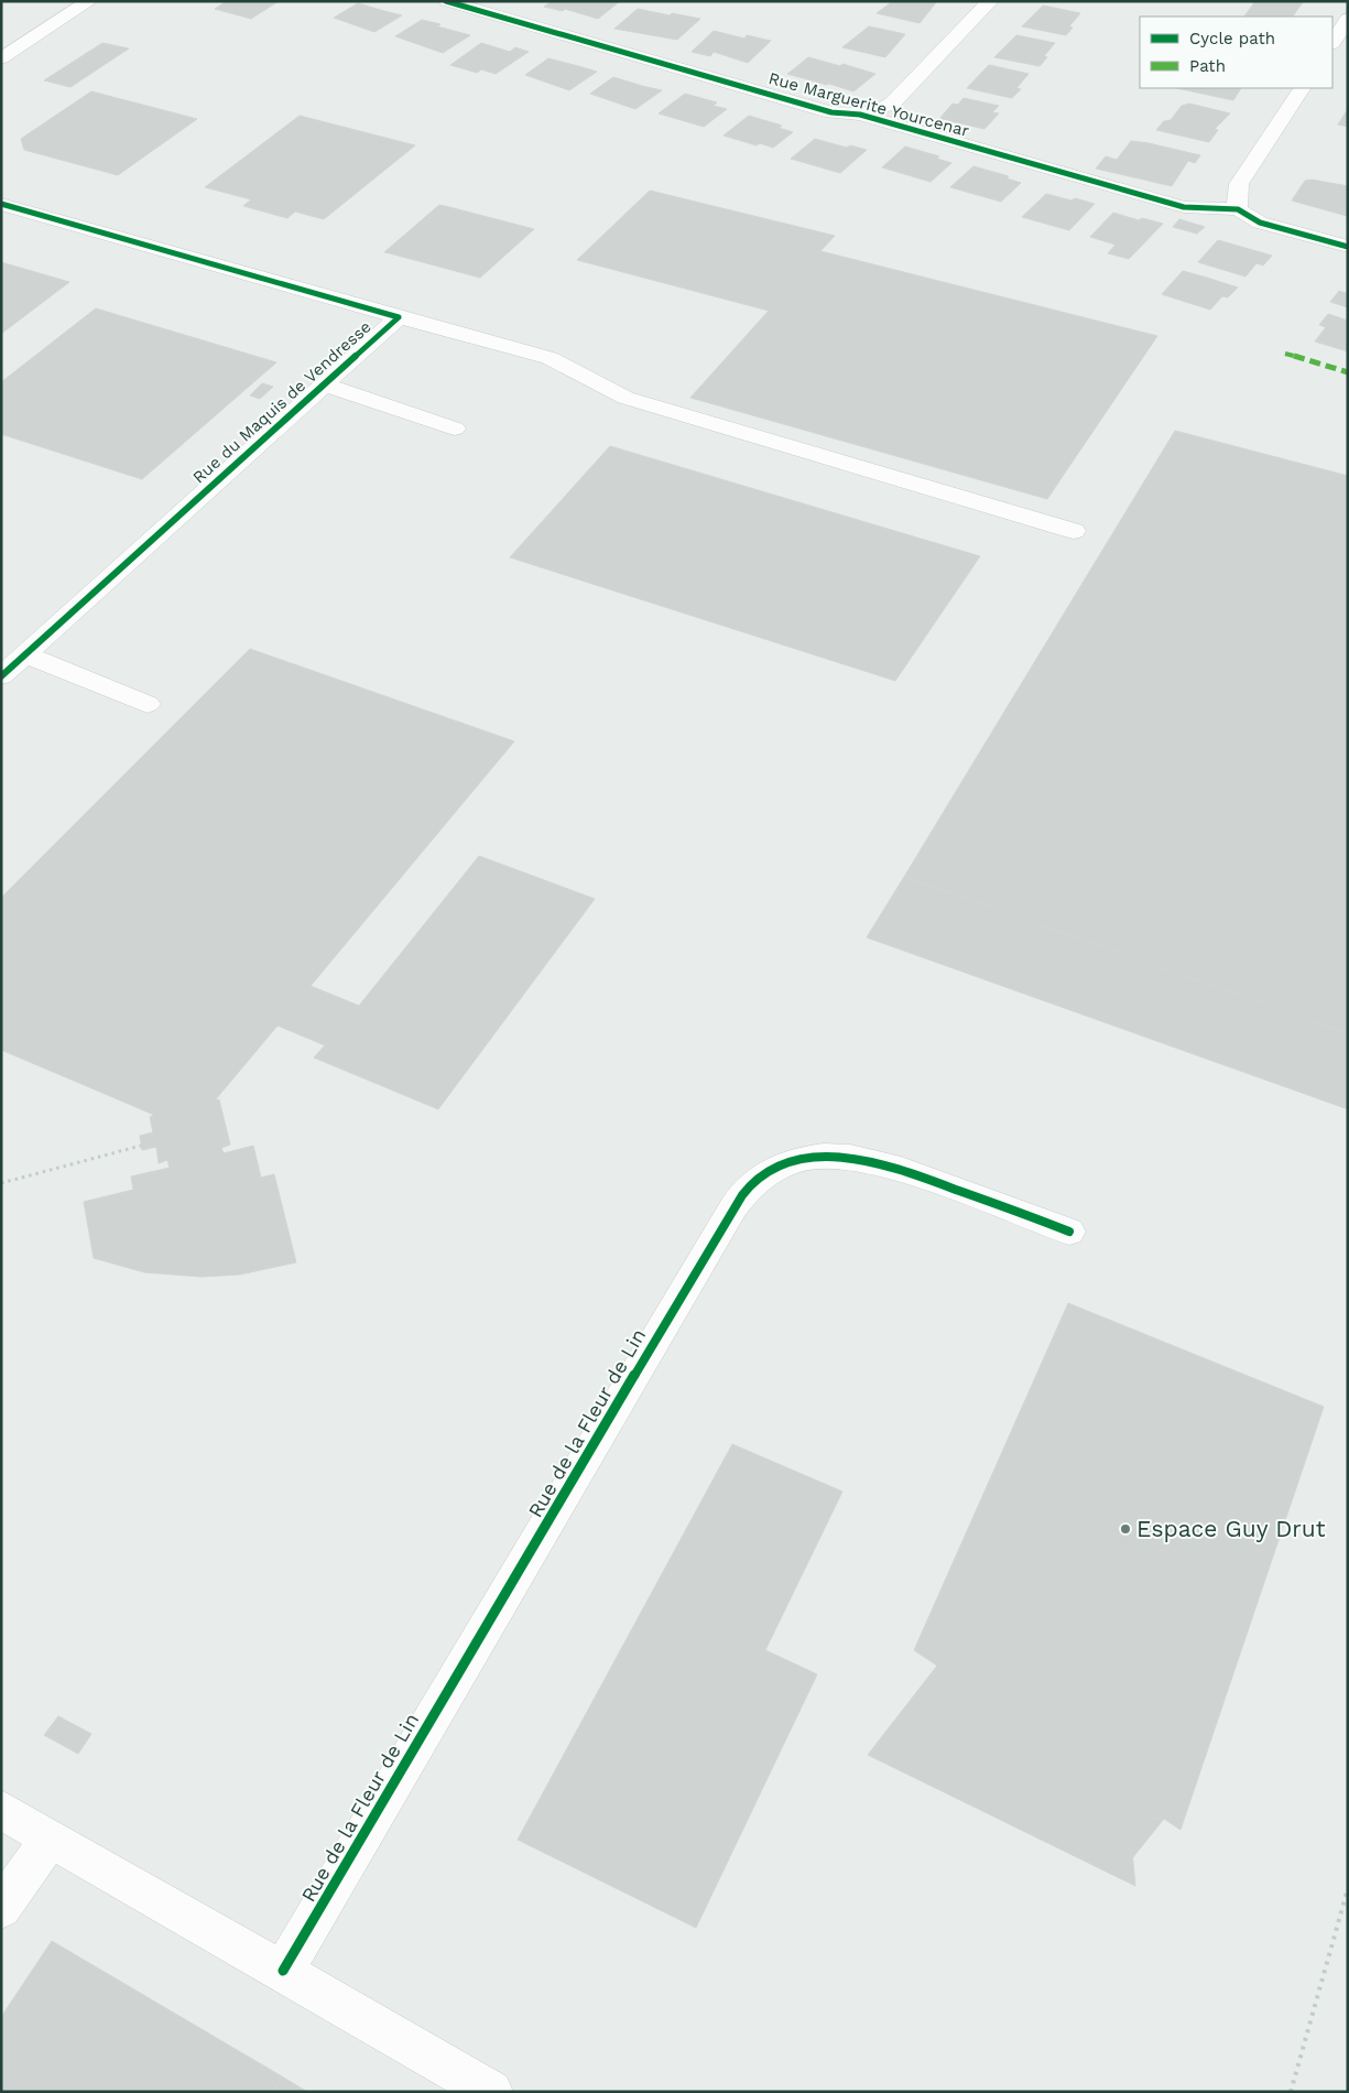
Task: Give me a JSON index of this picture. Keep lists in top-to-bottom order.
{
  "streets": {
    "street": ["Rue Marguerite Yourcenar", "Rue du Maquis de Vendresse", "Rue de la Fleur de Lin"]
  },
  "places": ["Espace Guy Drut"],
  "legend": ["Cycle path", "Path"]
}
